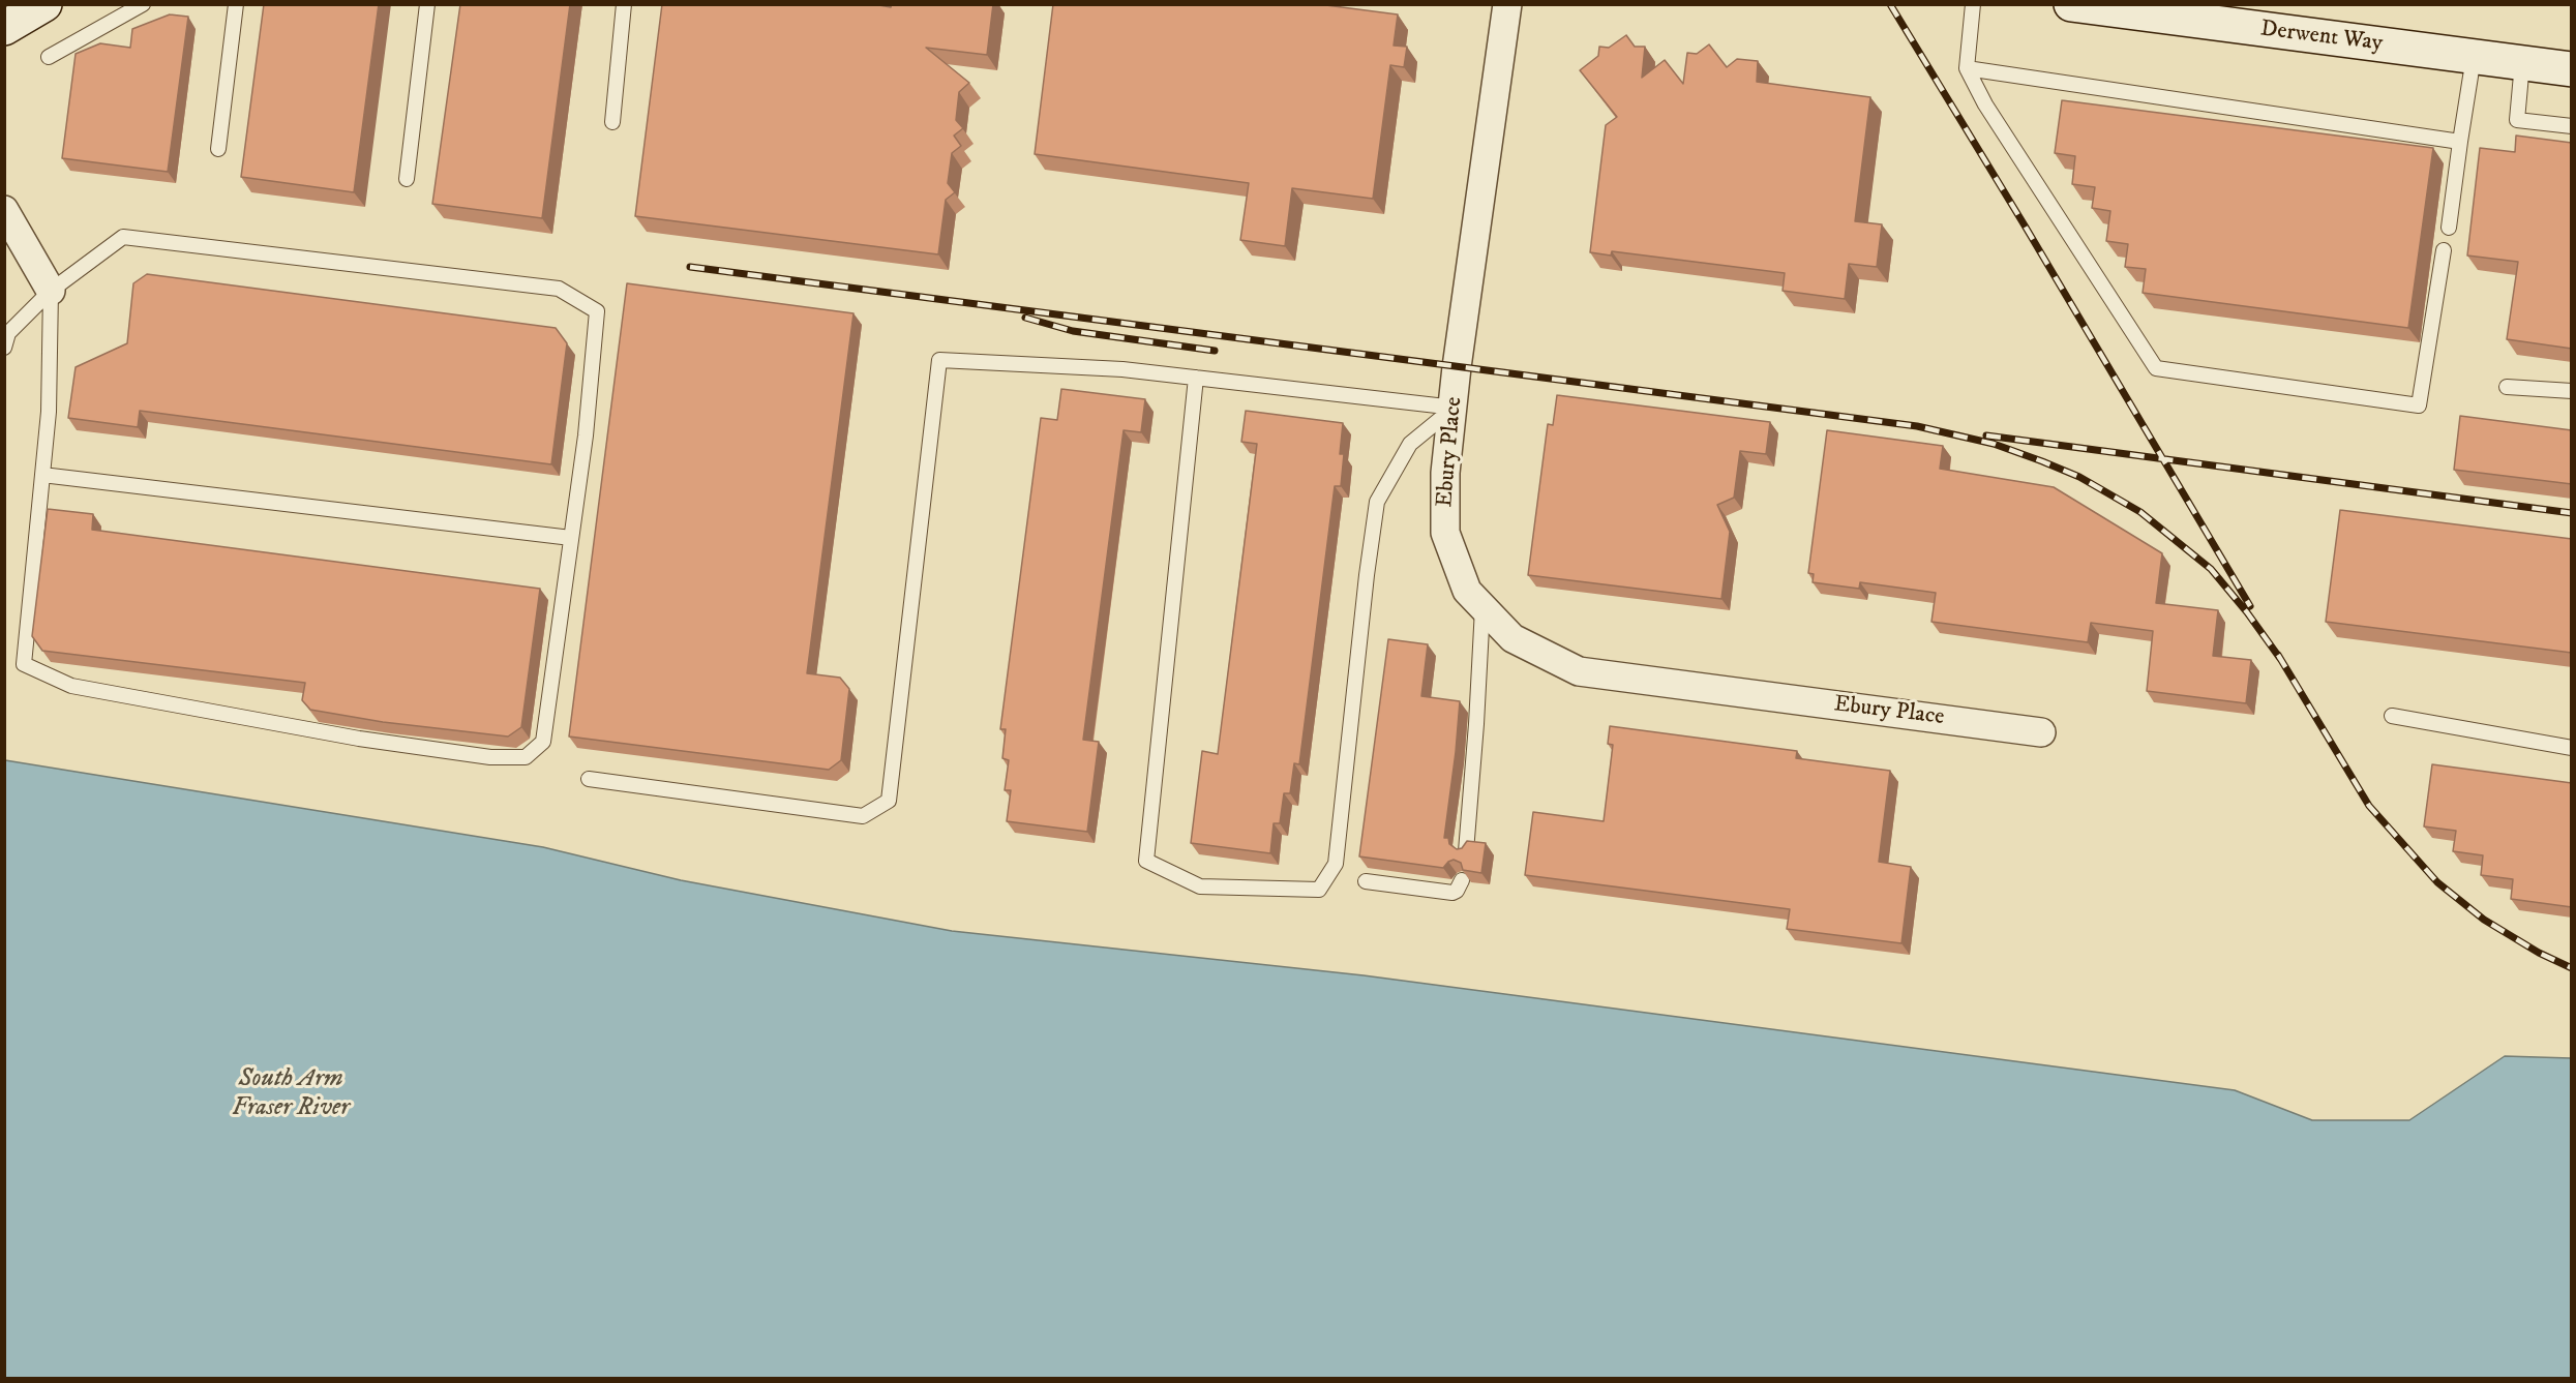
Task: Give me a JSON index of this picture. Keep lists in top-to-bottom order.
{
  "streets": {
    "street": ["Derwent Way", "Ebury Place"]
  },
  "water": ["South Arm Fraser River"]
}
